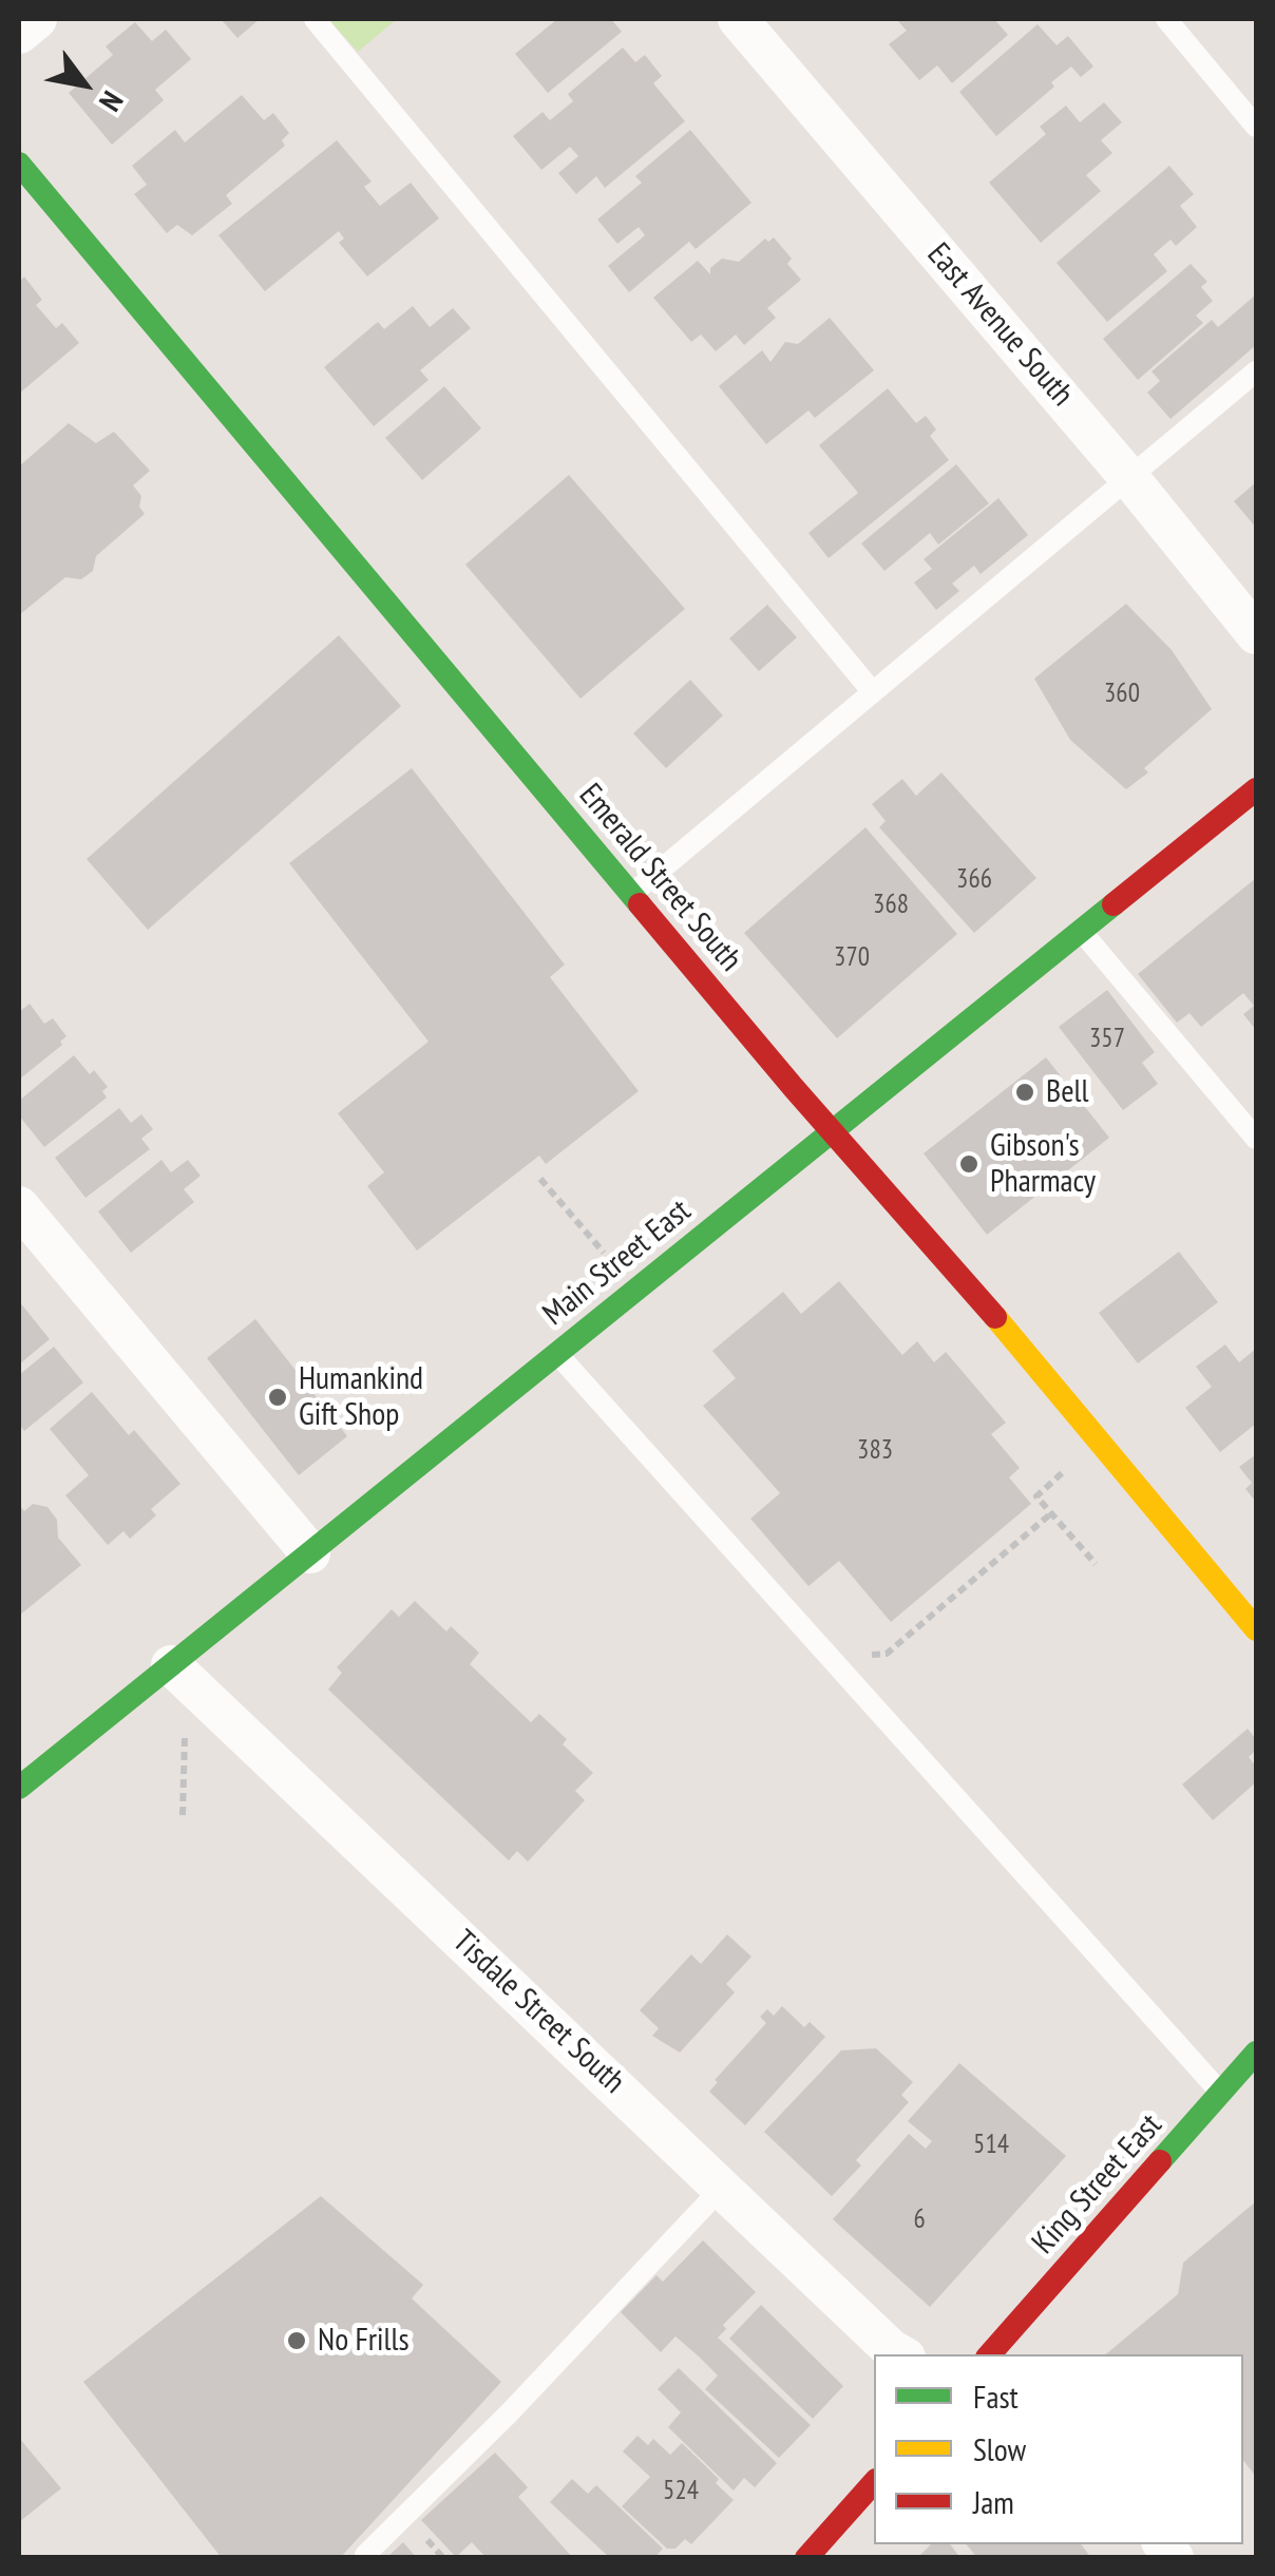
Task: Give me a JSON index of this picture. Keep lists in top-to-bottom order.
{
  "streets": {
    "main road": ["Emerald Street South", "Main Street East", "King Street East"],
    "street": ["East Avenue South", "Tisdale Street South"]
  },
  "crossings": [
    ["Emerald Street South", "Main Street East"],
    ["Main Street East", "Tisdale Street South"]
  ],
  "places": [
    "Bell",
    "Gibson's Pharmacy",
    "Humankind Gift Shop",
    "No Frills"
  ],
  "house_numbers": [
    "360",
    "366",
    "368",
    "370",
    "357",
    "383",
    "514",
    "6",
    "524"
  ],
  "legend": ["Fast", "Slow", "Jam"],
  "north": "bottom right"
}
